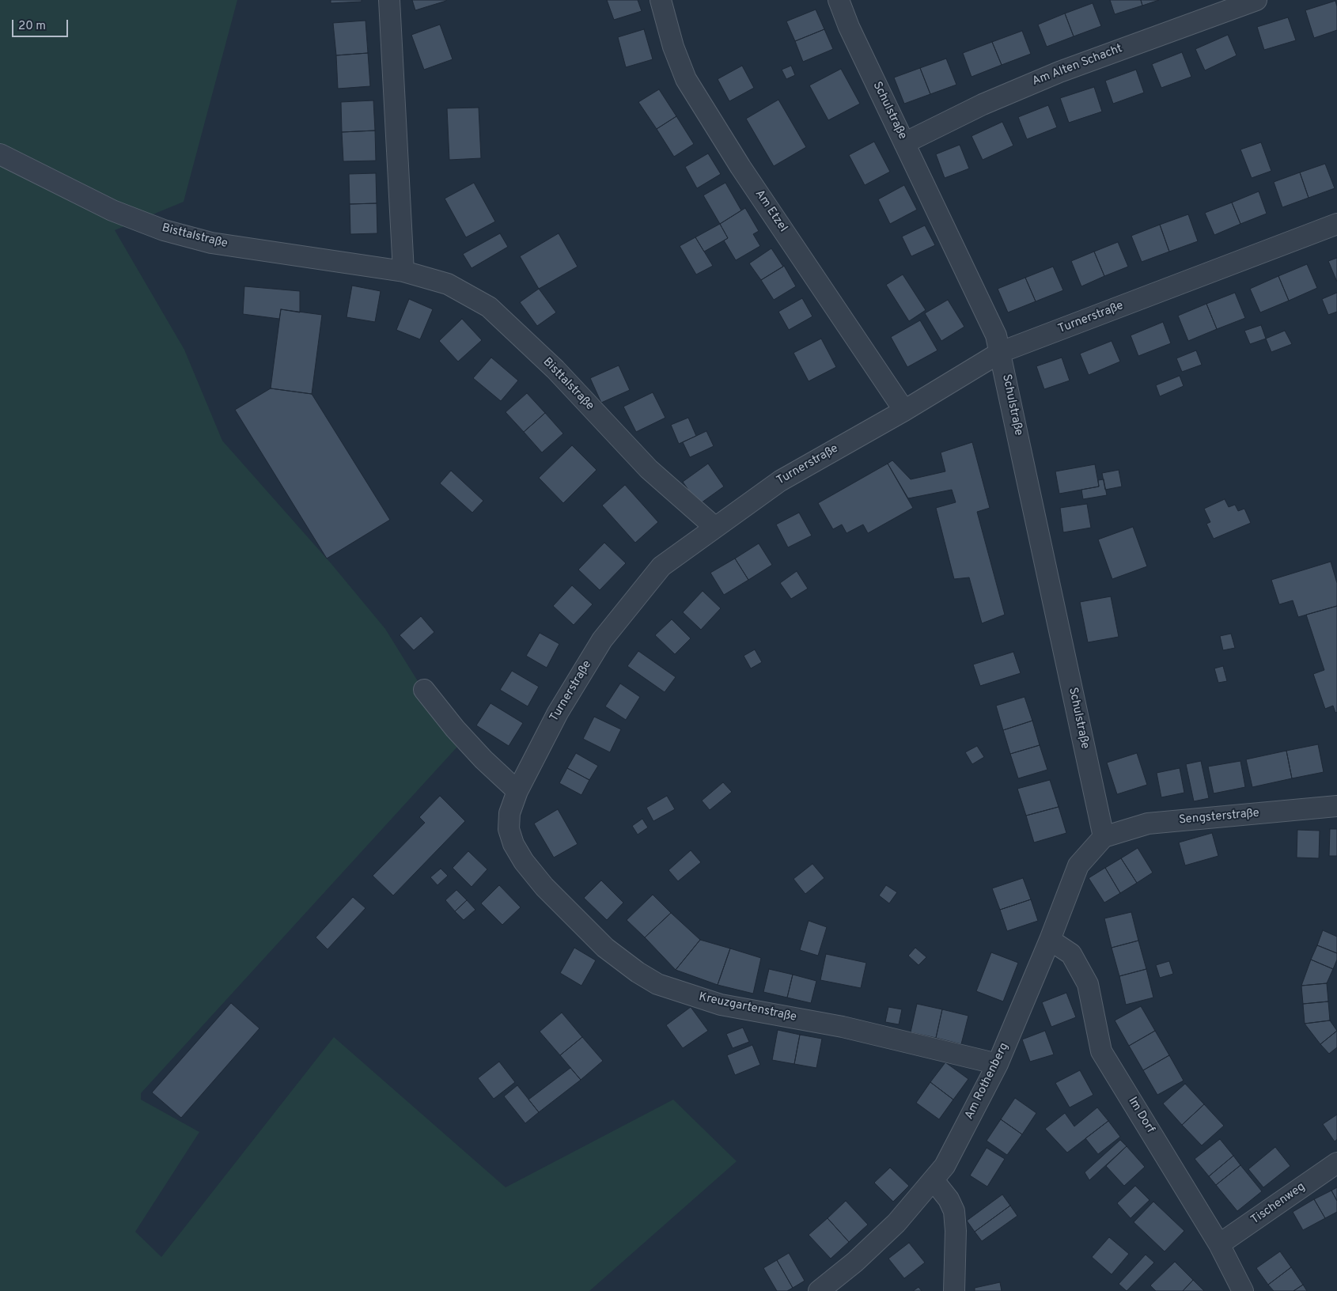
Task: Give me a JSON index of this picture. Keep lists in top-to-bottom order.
{
  "streets": {
    "street": [
      "Am Alten Schacht",
      "Schulstraße",
      "Am Etzel",
      "Bisttalstraße",
      "Turnerstraße",
      "Sengsterstraße",
      "Kreuzgartenstraße",
      "Am Rothenberg",
      "Im Dorf",
      "Tischenweg"
    ]
  },
  "crossings": [
    ["Am Alten Schacht", "Schulstraße"],
    ["Schulstraße", "Turnerstraße"],
    ["Schulstraße", "Sengsterstraße"],
    ["Schulstraße", "Am Rothenberg"],
    ["Am Etzel", "Turnerstraße"],
    ["Bisttalstraße", "Turnerstraße"],
    ["Turnerstraße", "Kreuzgartenstraße"],
    ["Sengsterstraße", "Am Rothenberg"],
    ["Kreuzgartenstraße", "Am Rothenberg"],
    ["Am Rothenberg", "Im Dorf"],
    ["Im Dorf", "Tischenweg"]
  ],
  "scale_bar": "20 m"
}
